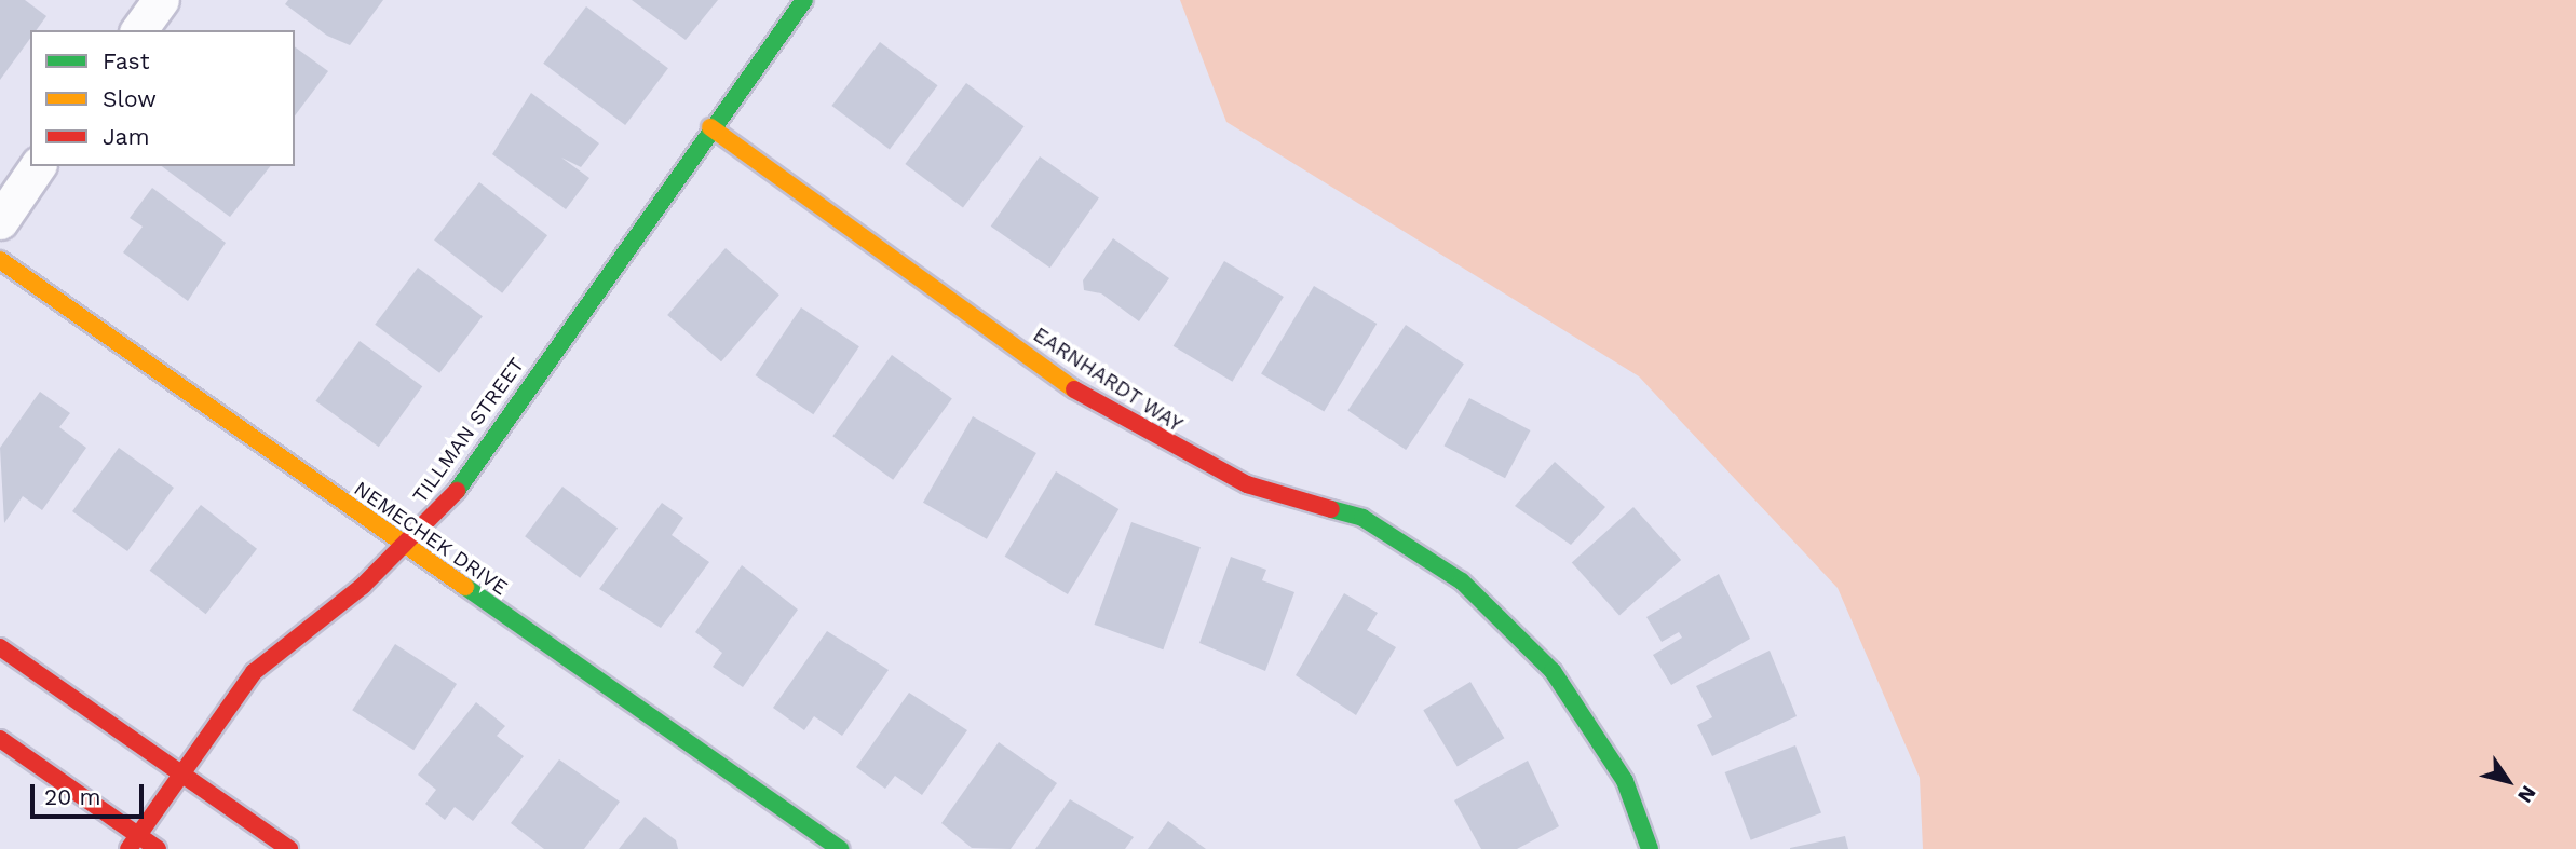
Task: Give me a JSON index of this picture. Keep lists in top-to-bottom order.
{
  "streets": {
    "street": ["EARNHARDT WAY", "TILLMAN STREET", "NEMECHEK DRIVE"]
  },
  "crossings": [
    ["EARNHARDT WAY", "TILLMAN STREET"],
    ["TILLMAN STREET", "NEMECHEK DRIVE"]
  ],
  "legend": ["Fast", "Slow", "Jam"],
  "scale_bar": "20 m",
  "north": "bottom right"
}
